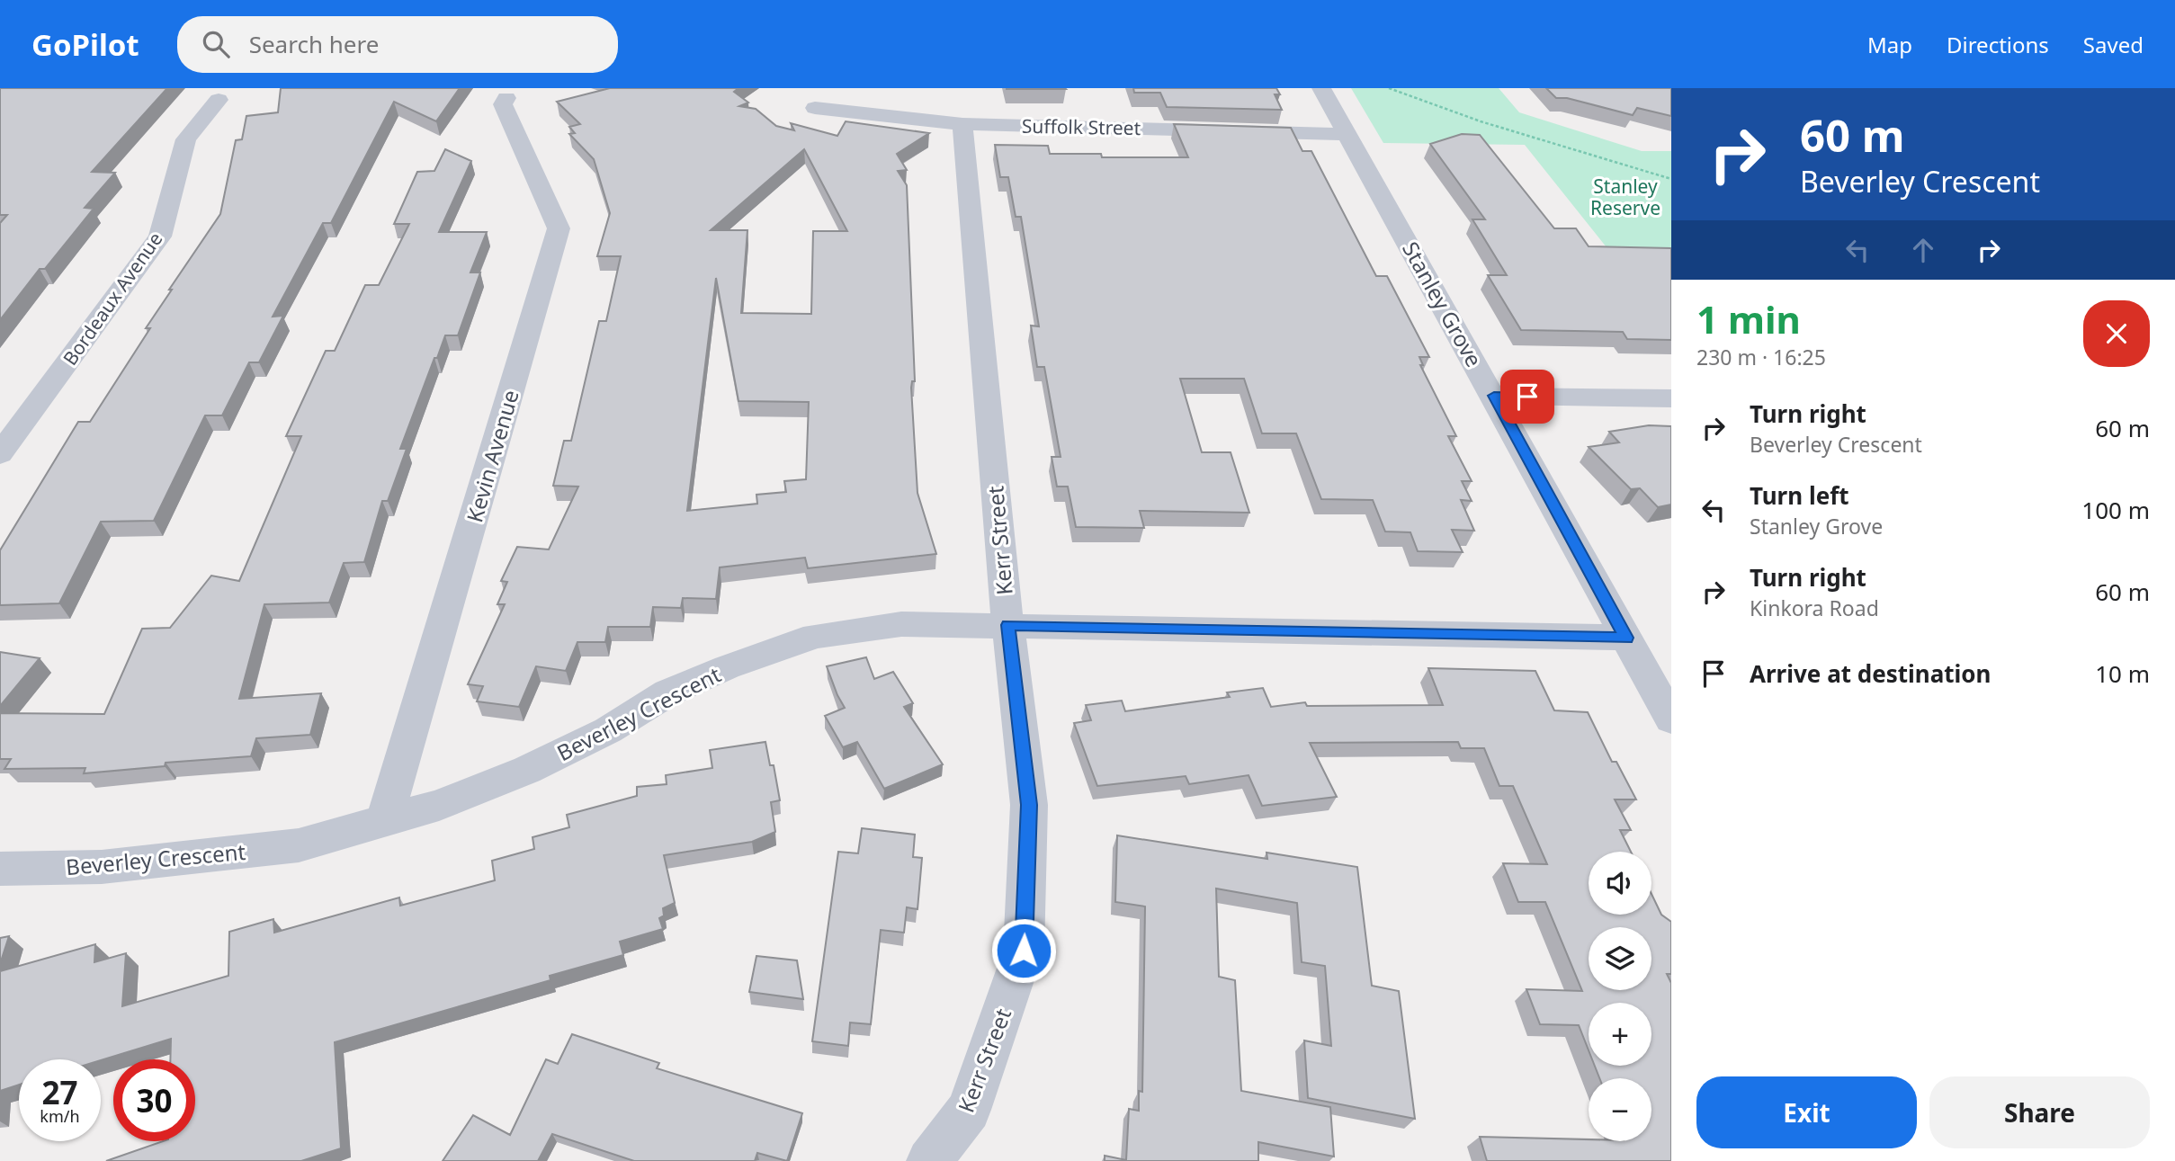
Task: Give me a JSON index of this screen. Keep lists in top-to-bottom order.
{
  "streets": {
    "street": [
      "Suffolk Street",
      "Bordeaux Avenue",
      "Stanley Grove",
      "Kevin Avenue",
      "Kerr Street",
      "Beverley Crescent"
    ]
  },
  "crossings": [
    ["Suffolk Street", "Stanley Grove"],
    ["Suffolk Street", "Kerr Street"],
    ["Stanley Grove", "Beverley Crescent"],
    ["Kevin Avenue", "Beverley Crescent"],
    ["Kerr Street", "Beverley Crescent"]
  ],
  "parks": ["Stanley Reserve"],
  "page": {
    "header": "GoPilot",
    "search": "Search here",
    "nav": ["Map", "Directions", "Saved"],
    "turn": ["60 m", "Beverley Crescent"],
    "heading": ["1 min", "230 m · 16:25"],
    "list": [
      {
        "name": "Turn right",
        "note": "Beverley Crescent",
        "value": "60 m"
      },
      {
        "name": "Turn left",
        "note": "Stanley Grove",
        "value": "100 m"
      },
      {
        "name": "Turn right",
        "note": "Kinkora Road",
        "value": "60 m"
      },
      {
        "name": "Arrive at destination",
        "value": "10 m"
      }
    ],
    "map_buttons": ["+", "−"],
    "speed": "27 km/h",
    "limit": "30",
    "buttons": ["Exit", "Share"]
  }
}
